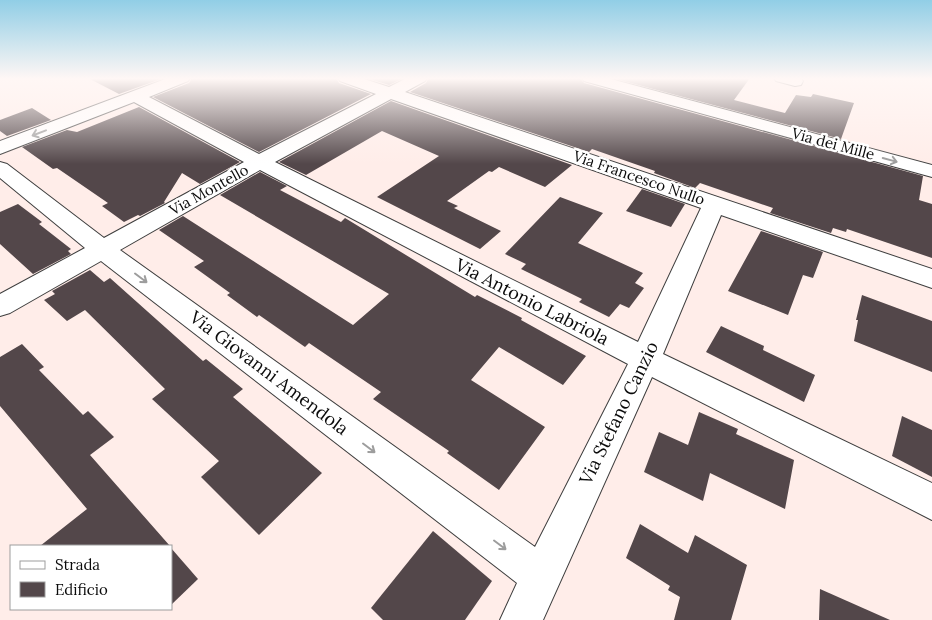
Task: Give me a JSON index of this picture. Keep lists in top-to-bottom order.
{
  "streets": {
    "street": [
      "Via dei Mille",
      "Via Francesco Nullo",
      "Via Montello",
      "Via Antonio Labriola",
      "Via Giovanni Amendola",
      "Via Stefano Canzio"
    ]
  },
  "crossings": [
    ["Via Francesco Nullo", "Via Stefano Canzio"],
    ["Via Montello", "Via Antonio Labriola"],
    ["Via Montello", "Via Giovanni Amendola"],
    ["Via Antonio Labriola", "Via Stefano Canzio"],
    ["Via Giovanni Amendola", "Via Stefano Canzio"]
  ],
  "one_way": ["Via dei Mille", "Via Giovanni Amendola"],
  "legend": ["Strada", "Edificio"]
}
